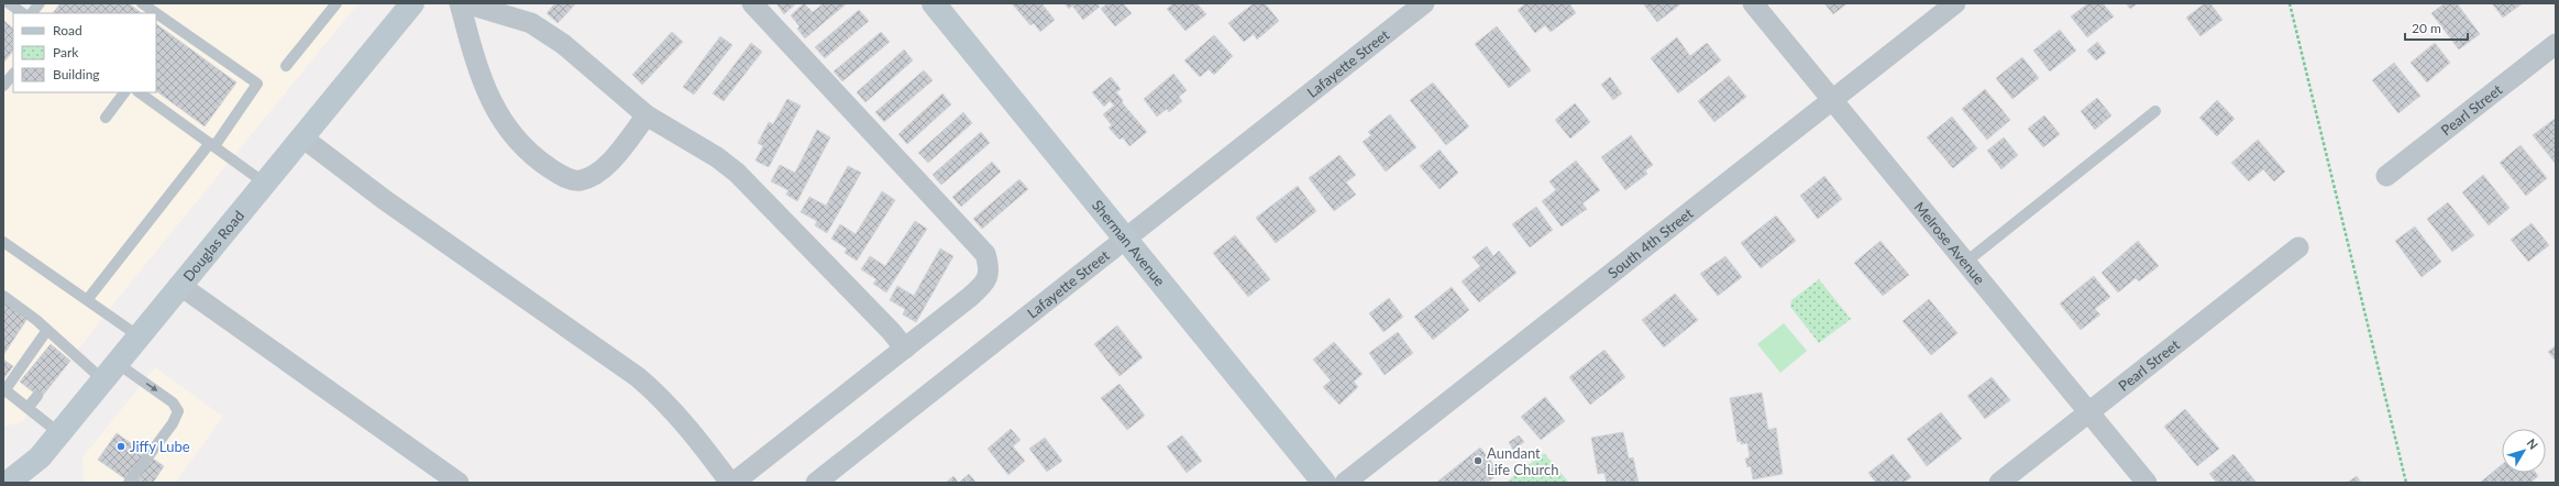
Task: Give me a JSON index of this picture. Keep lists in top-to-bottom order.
{
  "streets": {
    "street": [
      "Lafayette Street",
      "Pearl Street",
      "Sherman Avenue",
      "South 4th Street",
      "Melrose Avenue",
      "Douglas Road"
    ]
  },
  "crossings": [
    ["Lafayette Street", "Sherman Avenue"],
    ["Pearl Street", "Melrose Avenue"],
    ["South 4th Street", "Melrose Avenue"]
  ],
  "places": ["Jiffy Lube", "Aundant Life Church"],
  "legend": ["Road", "Park", "Building"],
  "scale_bar": "20 m",
  "north": "top right"
}
